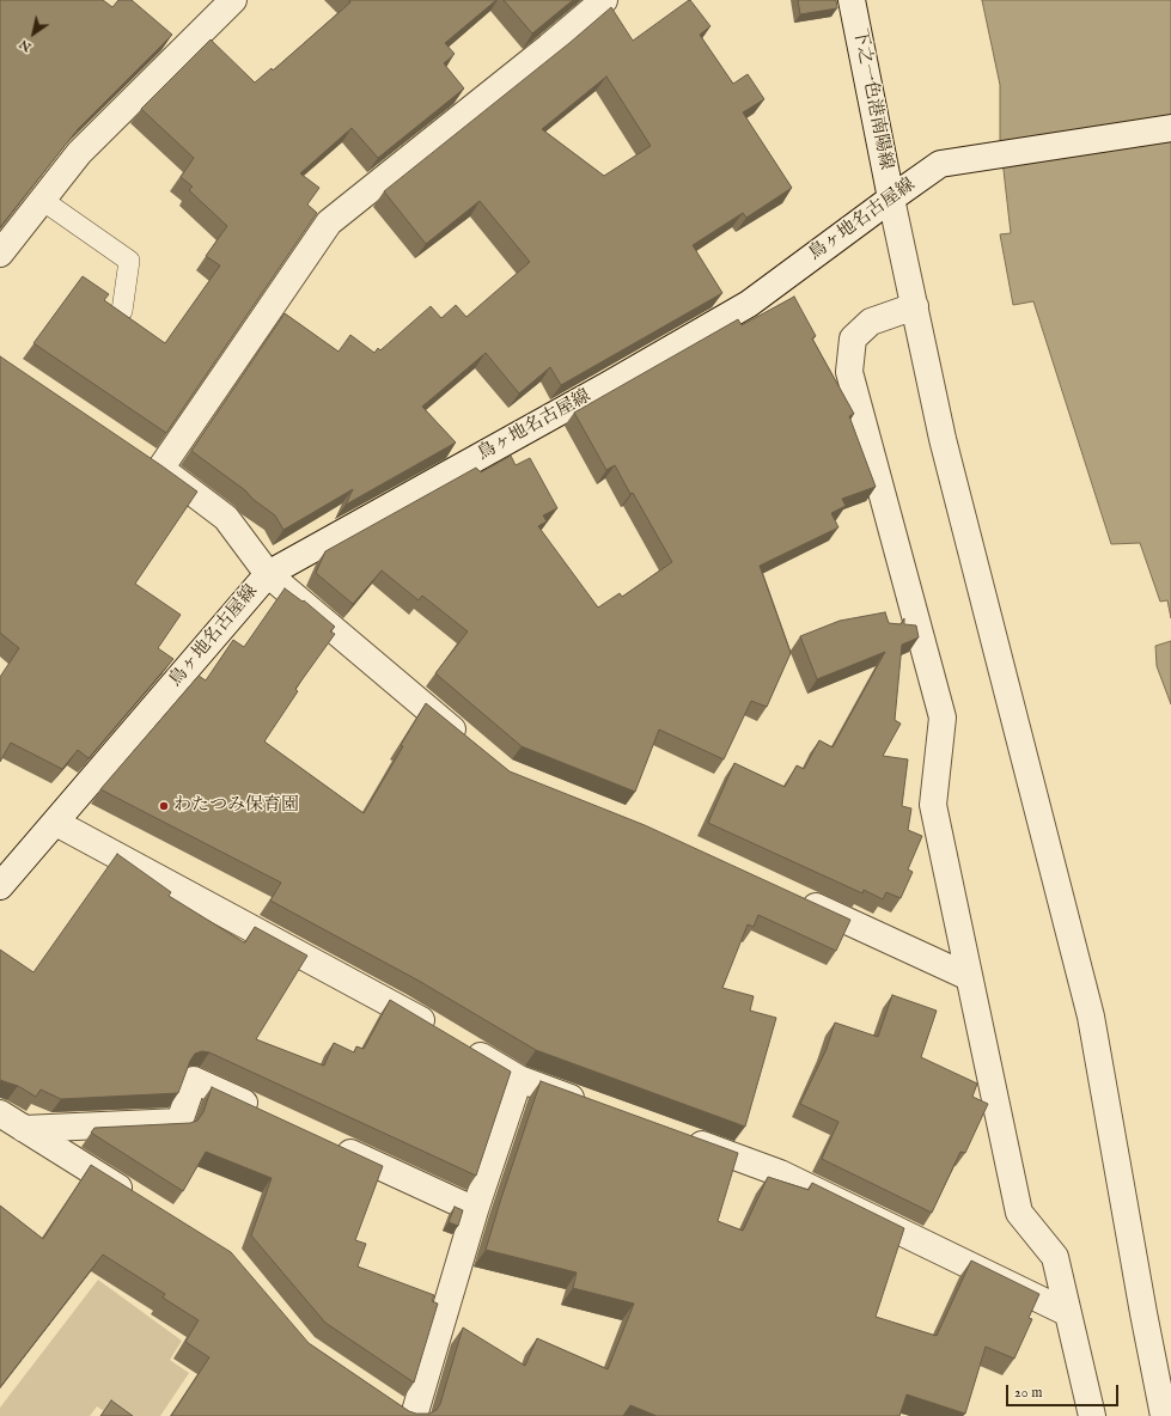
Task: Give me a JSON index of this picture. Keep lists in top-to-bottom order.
{
  "streets": {
    "street": ["下之一色港南陽線", "鳥ヶ地名古屋線"]
  },
  "crossings": [
    ["下之一色港南陽線", "鳥ヶ地名古屋線"]
  ],
  "places": ["わたつみ保育園"],
  "scale_bar": "20 m",
  "north": "bottom left"
}
